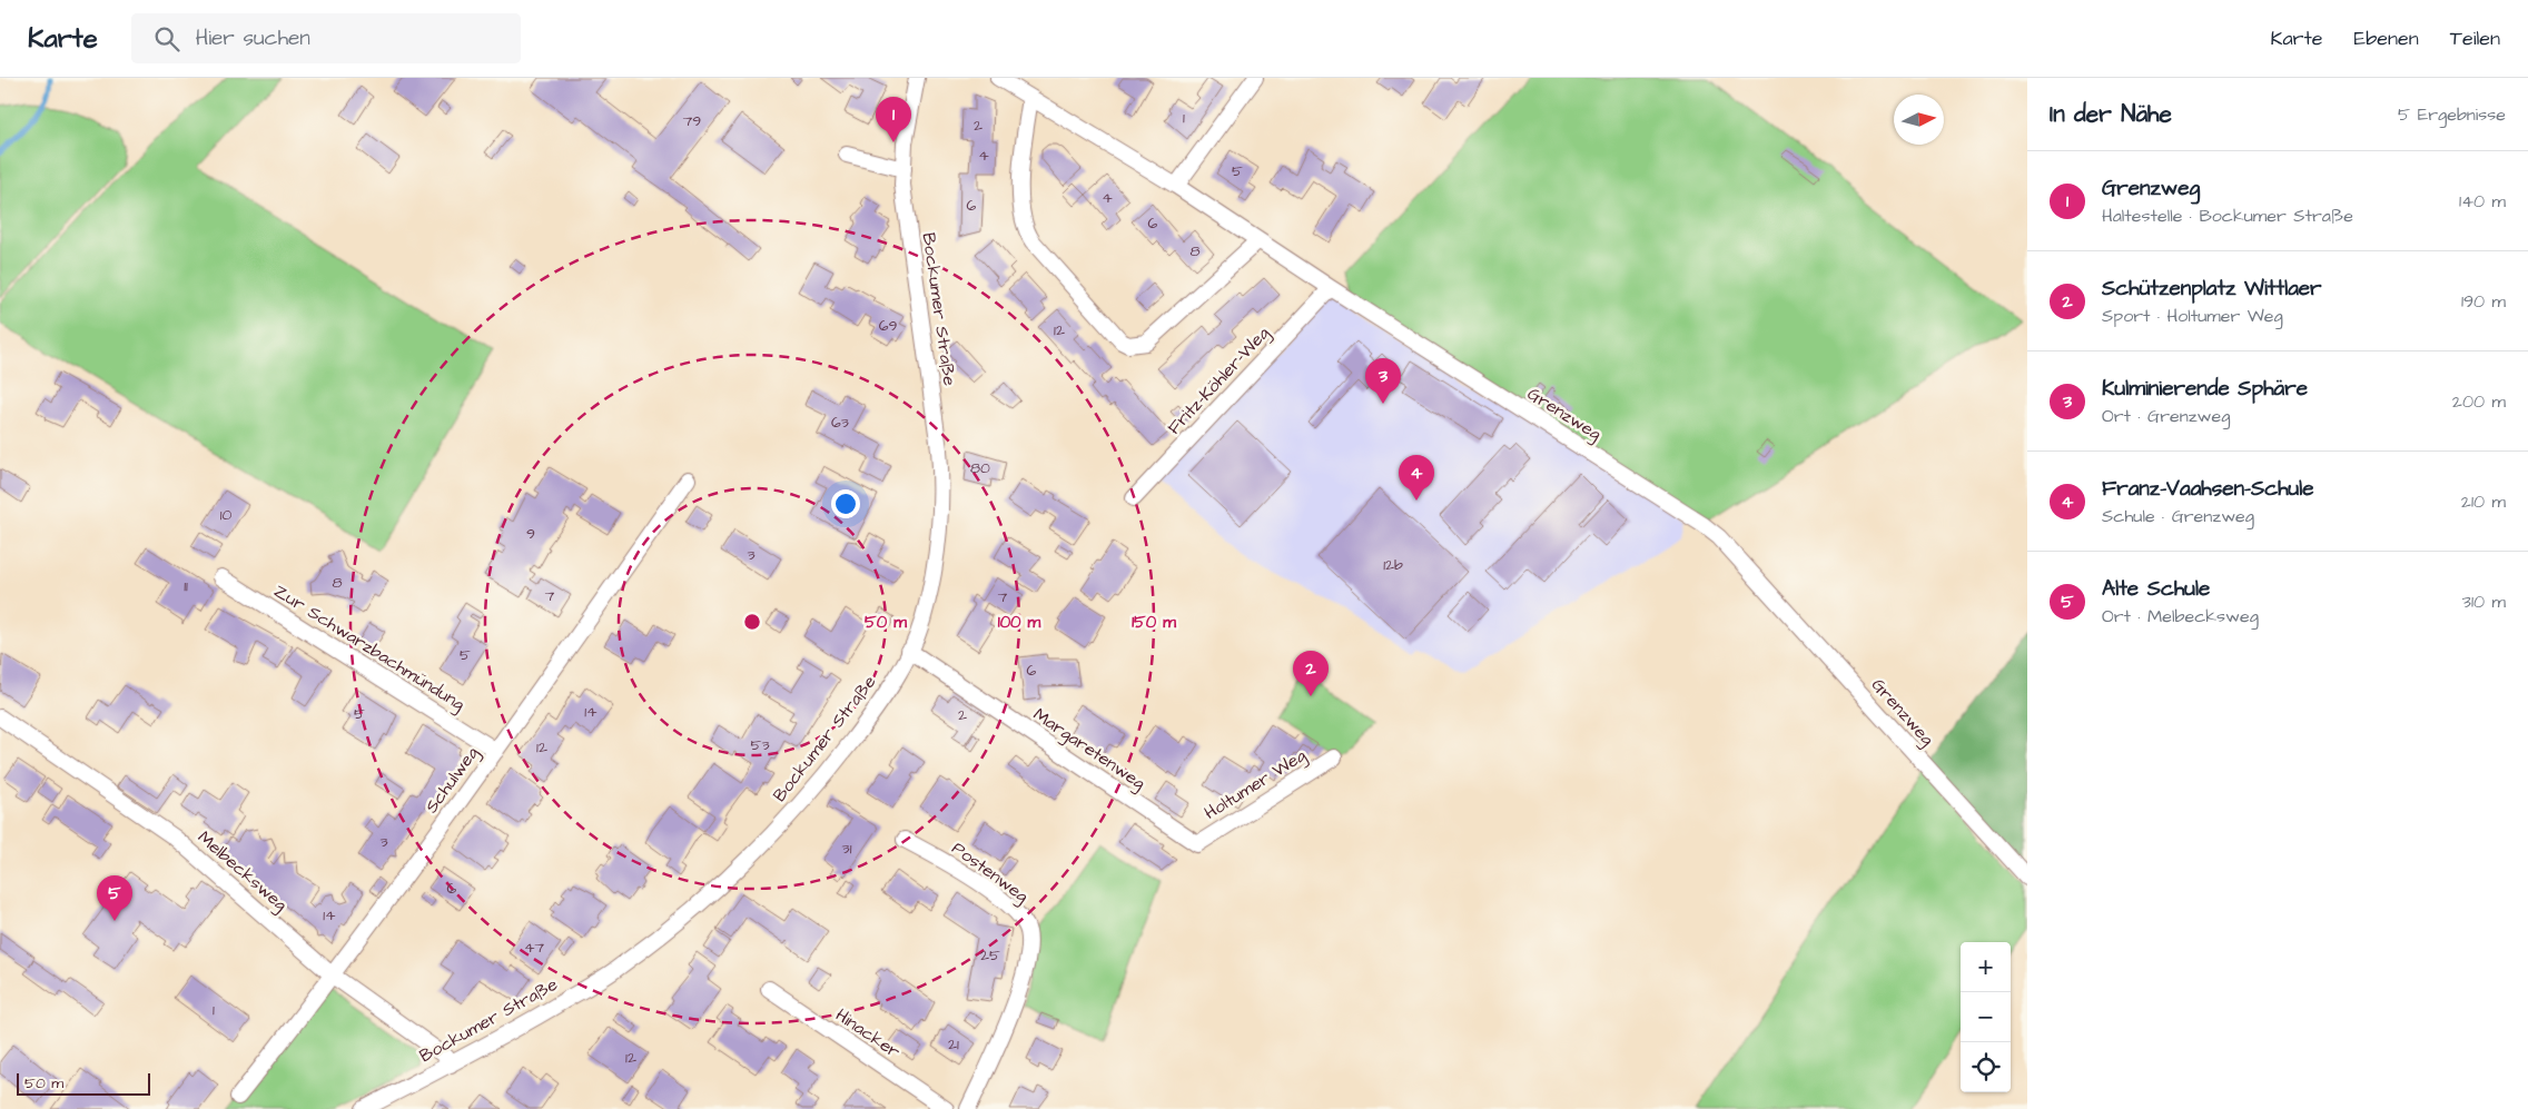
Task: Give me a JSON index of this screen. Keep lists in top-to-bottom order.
{
  "streets": {
    "street": [
      "Bockumer Straße",
      "Fritz-Köhler-Weg",
      "Grenzweg",
      "Zur Schwarzbachmündung",
      "Margaretenweg",
      "Schulweg",
      "Holtumer Weg",
      "Melbecksweg",
      "Postenweg",
      "Hinacker"
    ]
  },
  "crossings": [
    ["Bockumer Straße", "Margaretenweg"],
    ["Bockumer Straße", "Melbecksweg"],
    ["Fritz-Köhler-Weg", "Grenzweg"],
    ["Zur Schwarzbachmündung", "Schulweg"],
    ["Margaretenweg", "Holtumer Weg"],
    ["Schulweg", "Melbecksweg"]
  ],
  "house_numbers": [
    "1",
    "79",
    "2",
    "4",
    "5",
    "4",
    "6",
    "6",
    "8",
    "69",
    "12",
    "63",
    "80",
    "10",
    "9",
    "3",
    "12b",
    "8",
    "11",
    "7",
    "7",
    "5",
    "6",
    "14",
    "5",
    "2",
    "53",
    "12",
    "3",
    "31",
    "6",
    "14",
    "47",
    "25",
    "1",
    "21",
    "12"
  ],
  "scale_bar": "50 m",
  "north": "right",
  "page": {
    "header": "Karte",
    "search": "Hier suchen",
    "nav": ["Karte", "Ebenen", "Teilen"],
    "heading": ["In der Nähe", "5 Ergebnisse"],
    "pins": [
      "1",
      "3",
      "4",
      "2",
      "5"
    ],
    "list": [
      {
        "mark": "1",
        "name": "Grenzweg",
        "note": "Haltestelle · Bockumer Straße",
        "value": "140 m"
      },
      {
        "mark": "2",
        "name": "Schützenplatz Wittlaer",
        "note": "Sport · Holtumer Weg",
        "value": "190 m"
      },
      {
        "mark": "3",
        "name": "Kulminierende Sphäre",
        "note": "Ort · Grenzweg",
        "value": "200 m"
      },
      {
        "mark": "4",
        "name": "Franz-Vaahsen-Schule",
        "note": "Schule · Grenzweg",
        "value": "210 m"
      },
      {
        "mark": "5",
        "name": "Alte Schule",
        "note": "Ort · Melbecksweg",
        "value": "310 m"
      }
    ],
    "map_buttons": ["+", "−"],
    "scale": "50 m"
  },
  "rings": ["50 m", "100 m", "150 m"]
}
